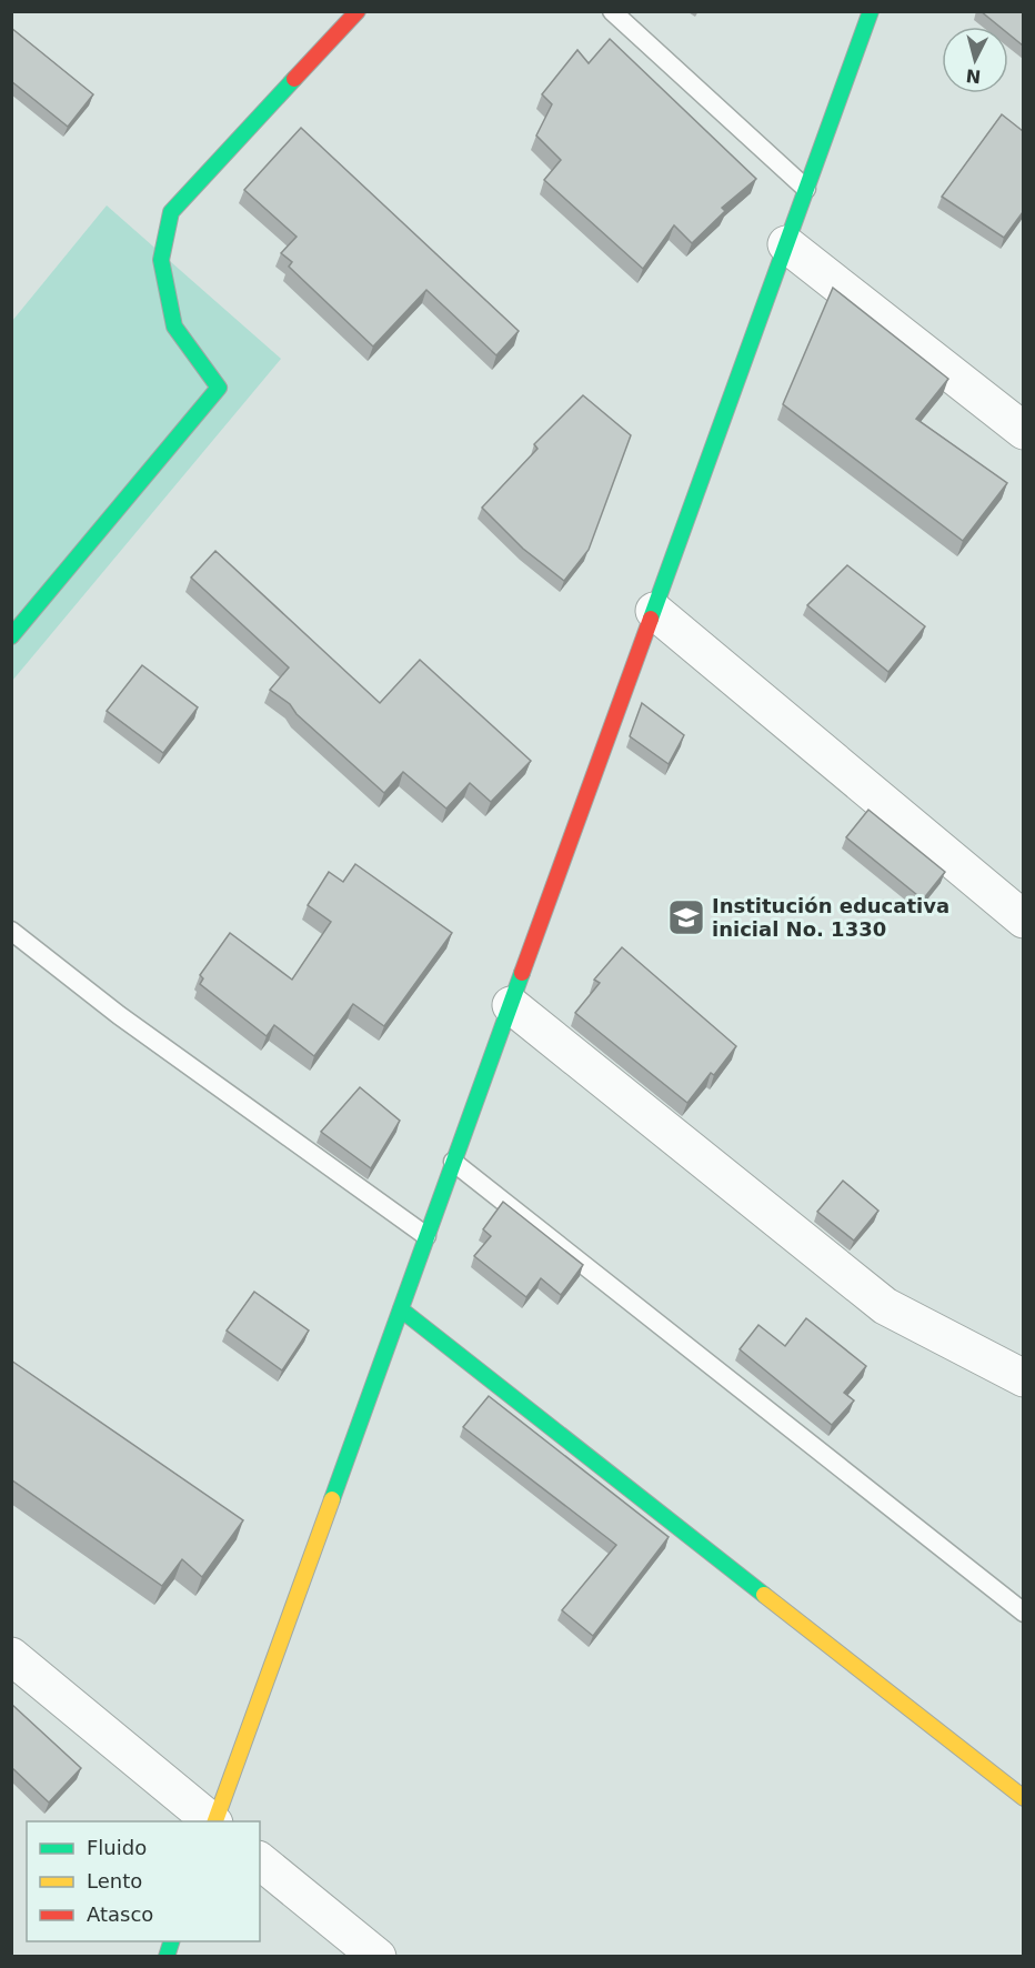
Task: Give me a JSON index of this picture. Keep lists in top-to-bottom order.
{
  "places": {
    "school or university": ["Institución educativa inicial No. 1330"]
  },
  "legend": ["Fluido", "Lento", "Atasco"],
  "north": "bottom"
}
